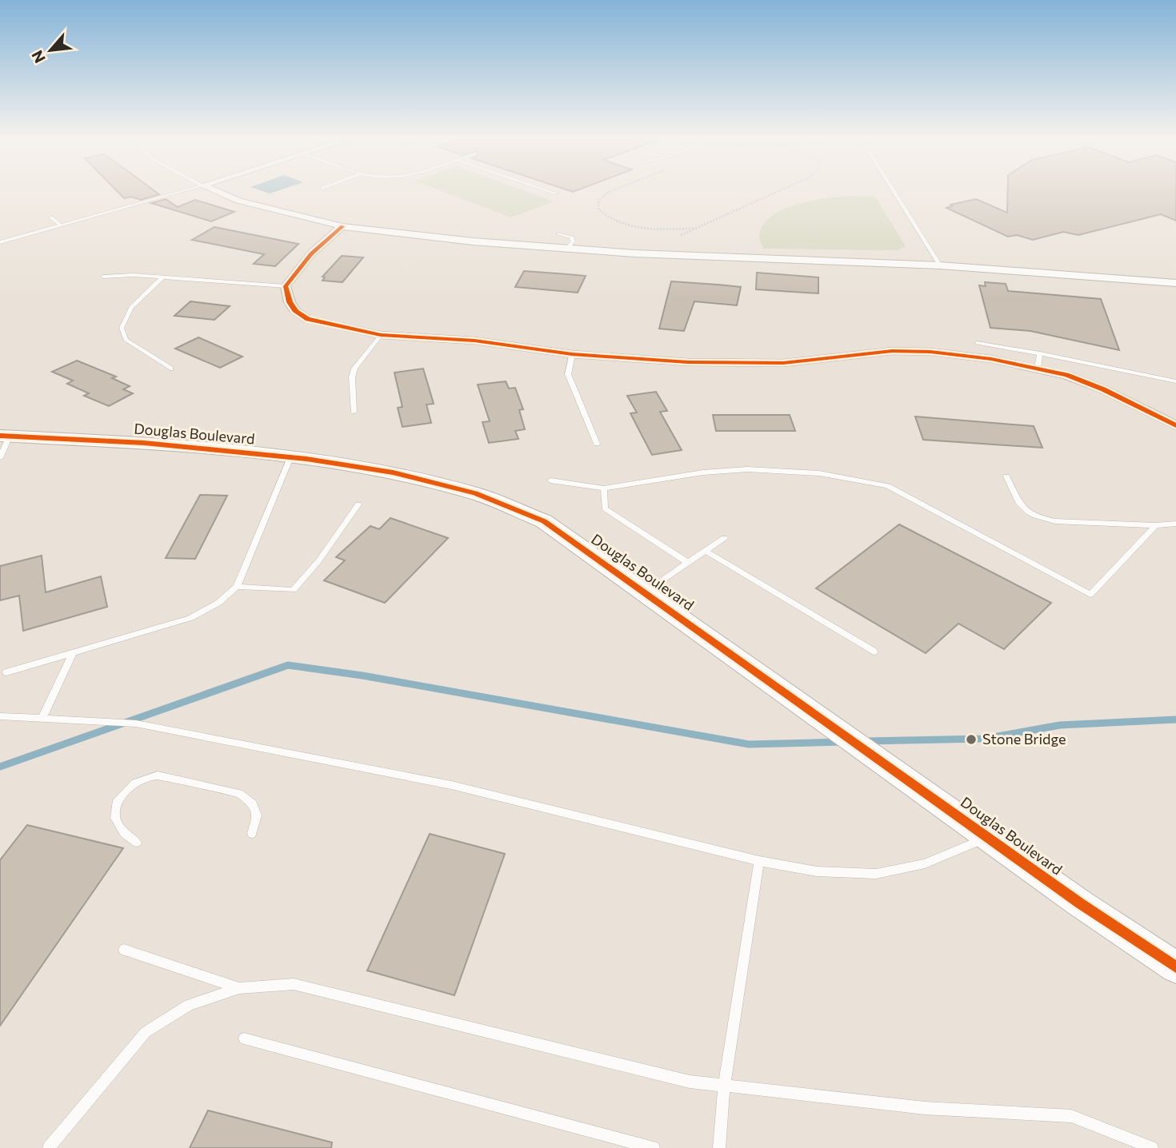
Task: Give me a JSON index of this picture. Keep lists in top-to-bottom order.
{
  "streets": {
    "street": ["Douglas Boulevard"]
  },
  "places": ["Stone Bridge"],
  "north": "bottom left"
}
